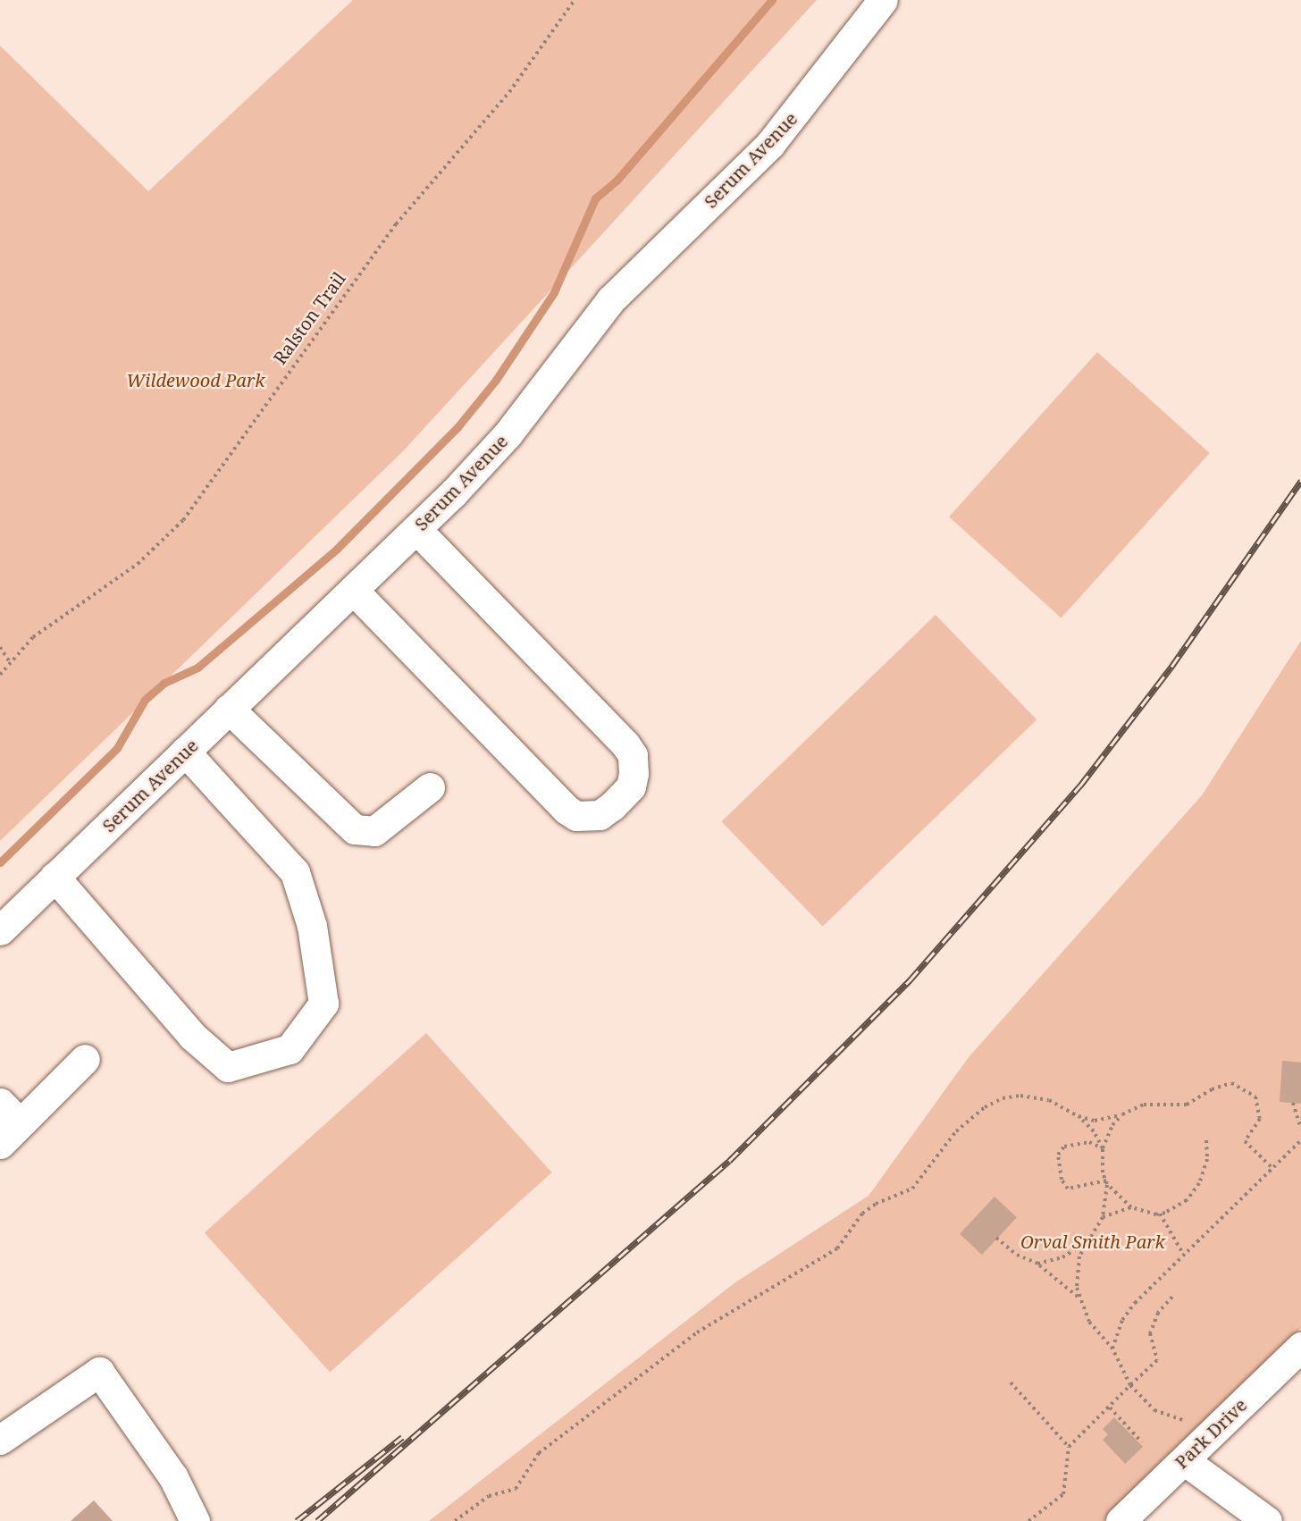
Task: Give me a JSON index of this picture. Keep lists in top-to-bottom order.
{
  "streets": {
    "street": ["Serum Avenue", "Park Drive"],
    "path": ["Ralston Trail"]
  },
  "parks": ["Wildewood Park", "Orval Smith Park"]
}
